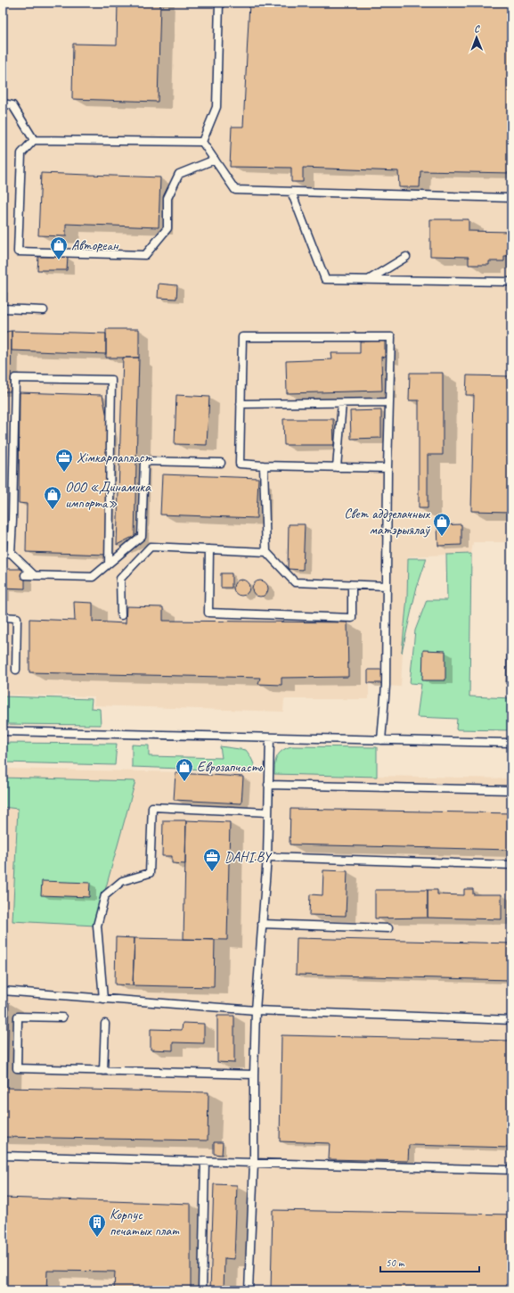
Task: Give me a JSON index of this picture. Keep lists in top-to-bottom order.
{
  "places": {
    "shop": [
      "Автореан",
      "ООО «Динамика импорта»",
      "Свет аддзелачных матэрыялаў",
      "Еврозапчасть"
    ],
    "office": ["Хімкарпапласт", "DAHI.BY"],
    "building": ["Корпус печатых плат"]
  },
  "scale_bar": "50 m",
  "north": "top"
}
